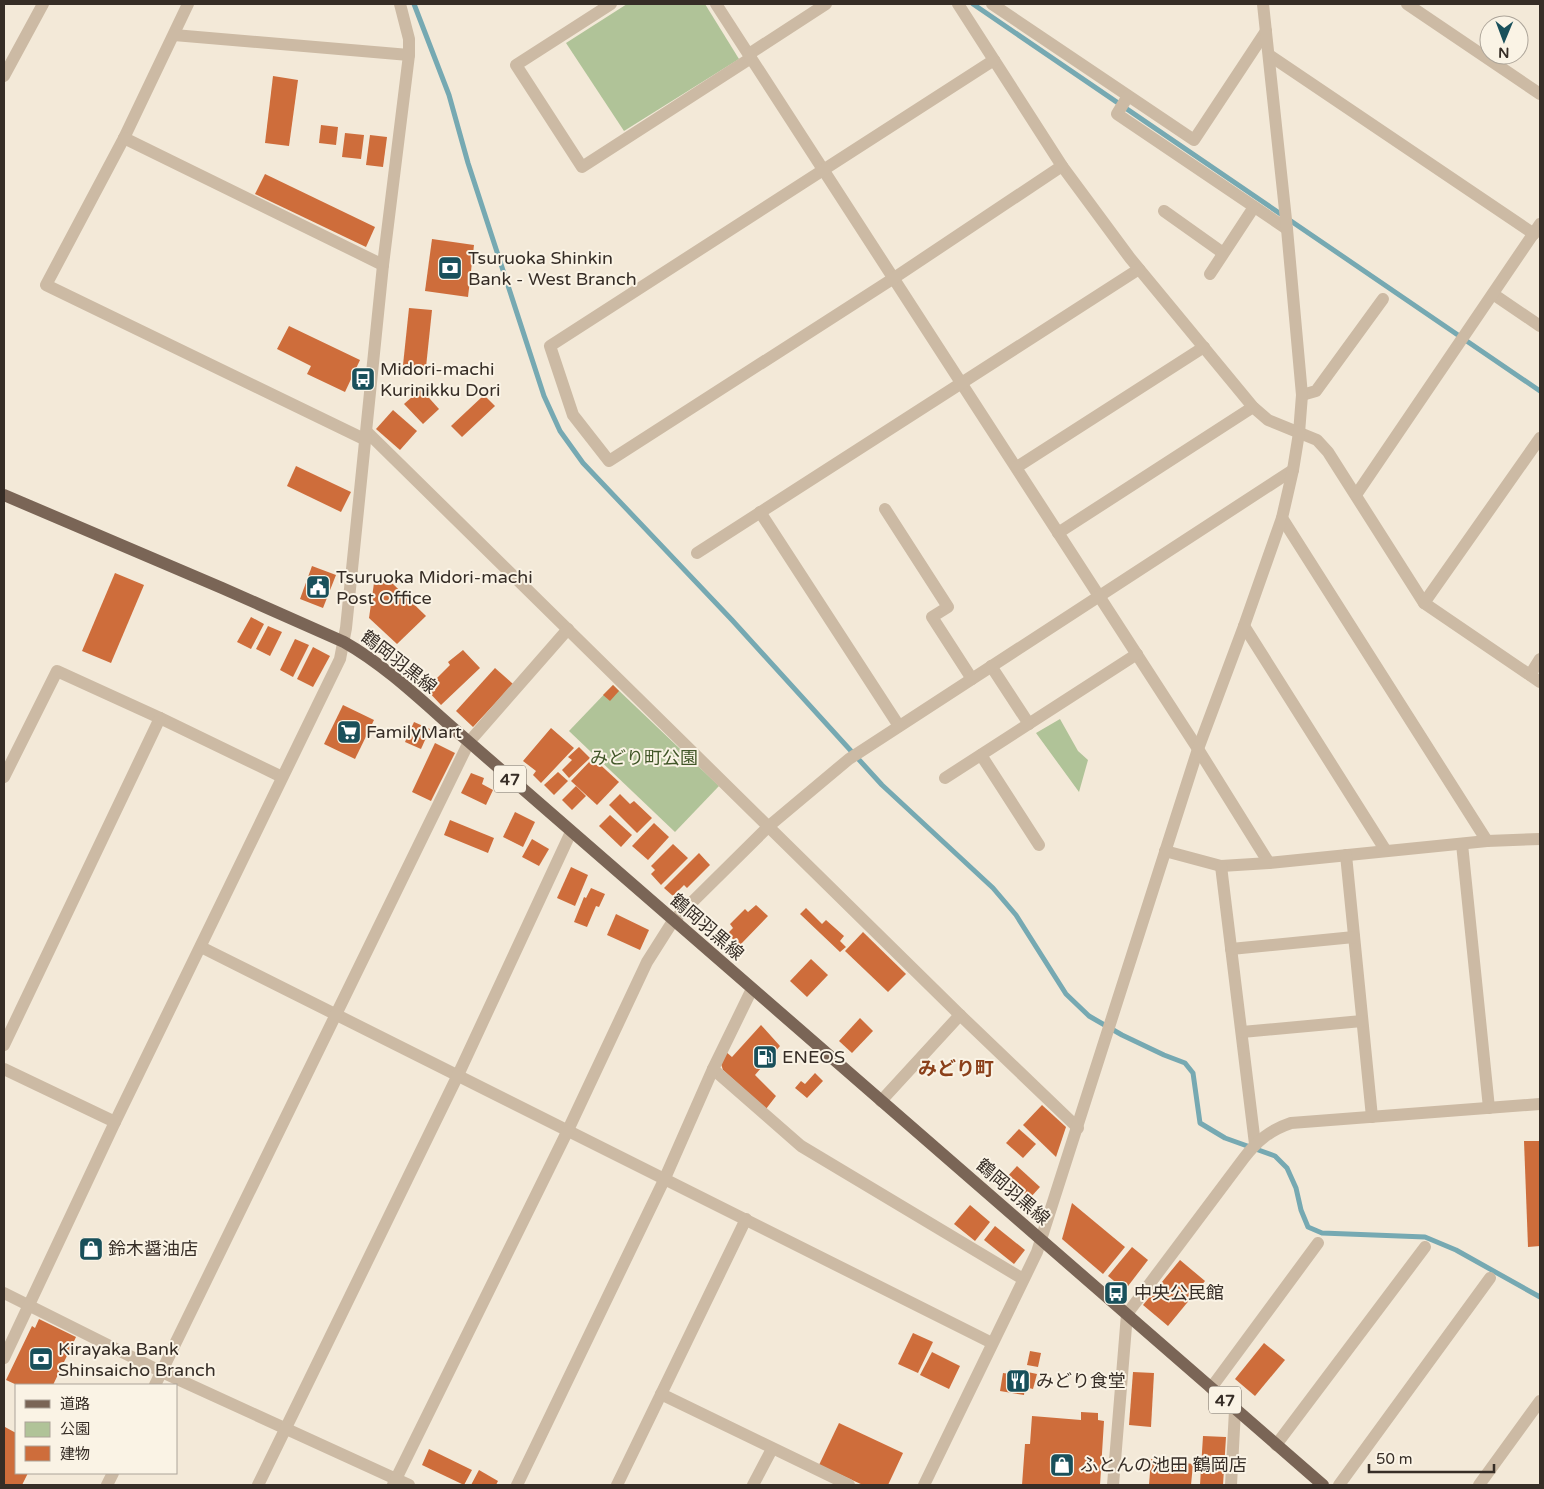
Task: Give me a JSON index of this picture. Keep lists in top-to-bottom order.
{
  "streets": {
    "main road": ["鶴岡羽黒線", "47"]
  },
  "districts": ["みどり町"],
  "parks": ["みどり町公園"],
  "places": {
    "bank": ["Tsuruoka Shinkin Bank - West Branch", "Kirayaka Bank Shinsaicho Branch"],
    "bus stop": ["Midori-machi Kurinikku Dori", "中央公民館"],
    "public building": ["Tsuruoka Midori-machi Post Office"],
    "supermarket": ["FamilyMart"],
    "fuel station": ["ENEOS"],
    "shop": ["鈴木醤油店", "ふとんの池田 鶴岡店"],
    "restaurant": ["みどり食堂"]
  },
  "legend": ["道路", "公園", "建物"],
  "scale_bar": "50 m",
  "north": "bottom"
}
